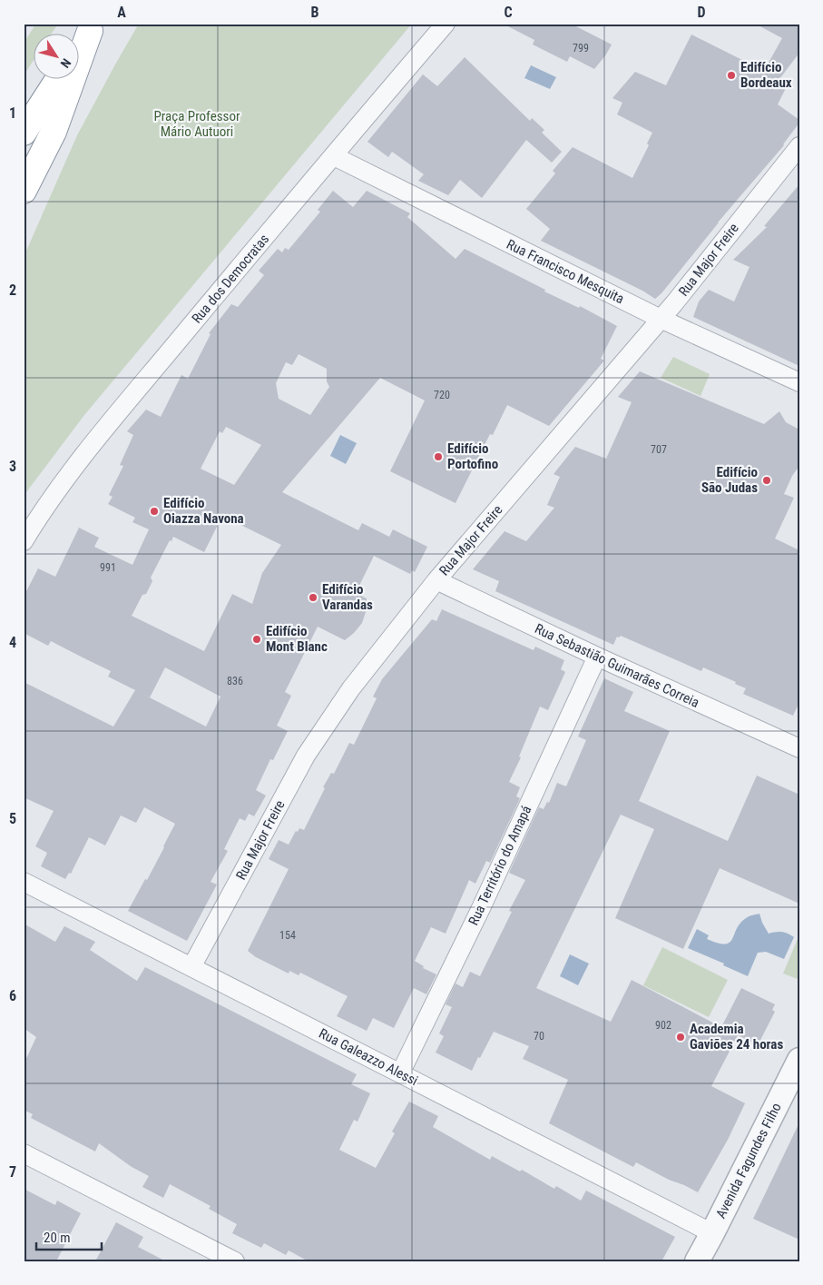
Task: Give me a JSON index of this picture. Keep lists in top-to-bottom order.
{
  "streets": {
    "street": [
      "Rua Major Freire",
      "Rua Francisco Mesquita",
      "Rua dos Democratas",
      "Rua Sebastião Guimarães Correia",
      "Rua Território do Amapá",
      "Rua Galeazzo Alessi",
      "Avenida Fagundes Filho"
    ]
  },
  "crossings": [
    ["Rua Major Freire", "Rua Francisco Mesquita"],
    ["Rua Major Freire", "Rua Sebastião Guimarães Correia"],
    ["Rua Major Freire", "Rua Galeazzo Alessi"],
    ["Rua Francisco Mesquita", "Rua dos Democratas"],
    ["Rua Sebastião Guimarães Correia", "Rua Território do Amapá"],
    ["Rua Território do Amapá", "Rua Galeazzo Alessi"],
    ["Rua Galeazzo Alessi", "Avenida Fagundes Filho"]
  ],
  "parks": ["Praça Professor Mário Autuori"],
  "places": [
    "Edifício Bordeaux",
    "Edifício Portofino",
    "Edifício São Judas",
    "Edifício Oiazza Navona",
    "Edifício Varandas",
    "Edifício Mont Blanc",
    "Academia Gaviões 24 horas"
  ],
  "house_numbers": [
    "799",
    "720",
    "707",
    "991",
    "836",
    "154",
    "902",
    "70"
  ],
  "scale_bar": "20 m",
  "north": "bottom right",
  "grid": {
    "columns": [
      "A",
      "B",
      "C",
      "D"
    ],
    "rows": [
      "1",
      "2",
      "3",
      "4",
      "5",
      "6",
      "7"
    ]
  }
}
